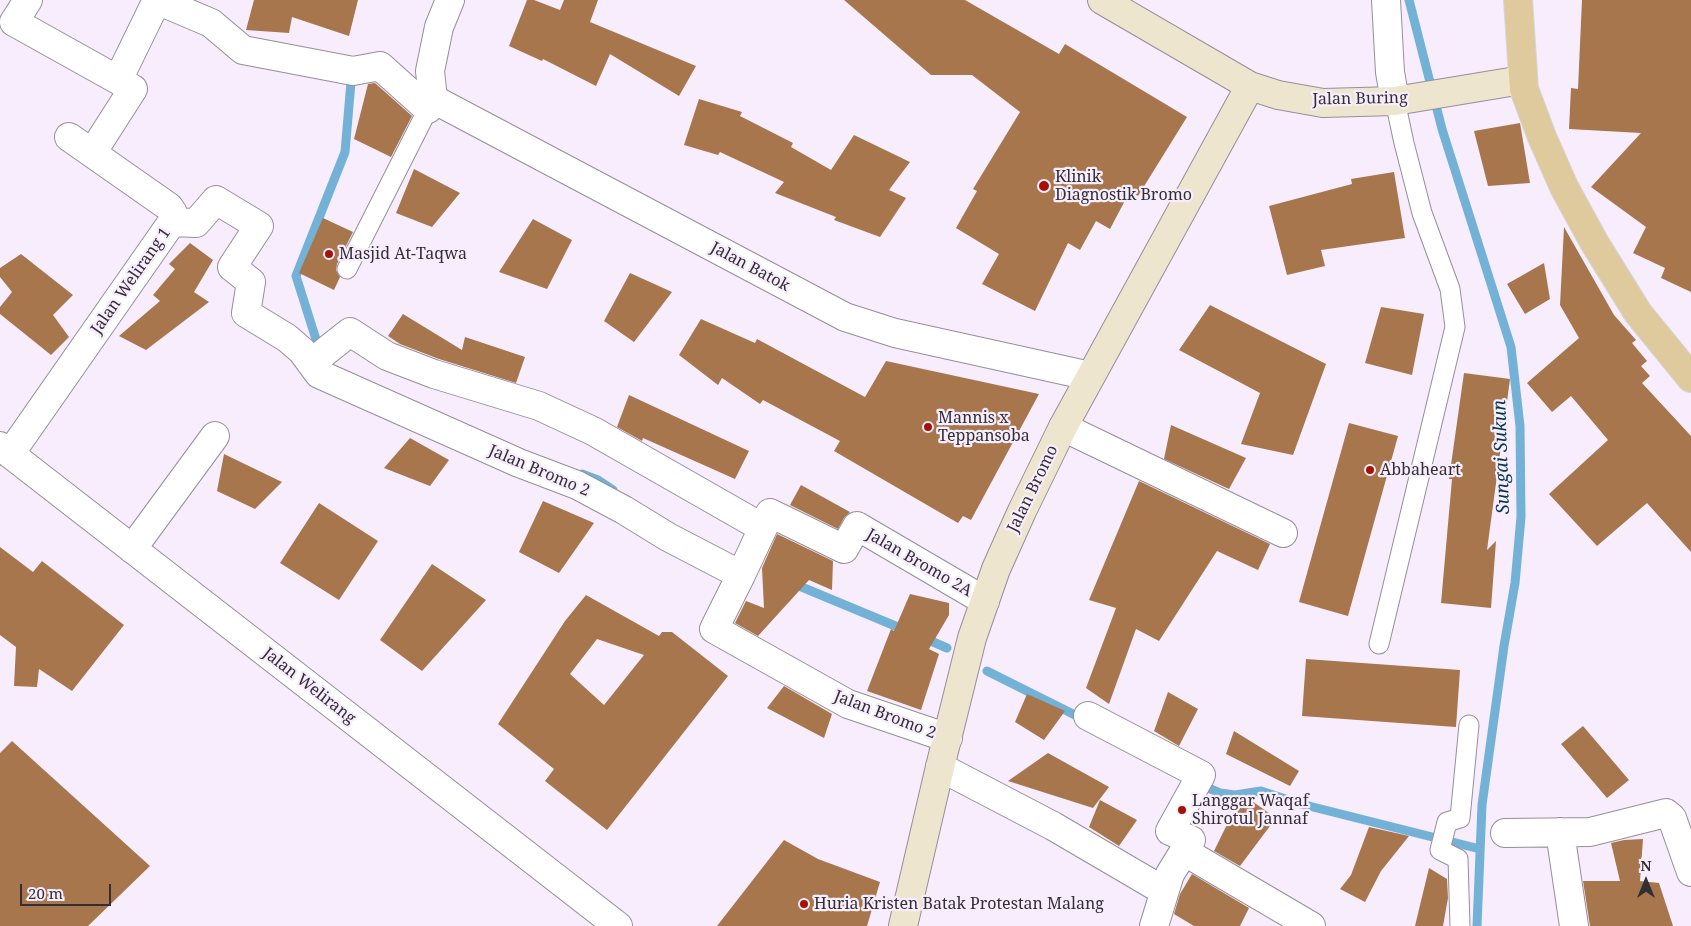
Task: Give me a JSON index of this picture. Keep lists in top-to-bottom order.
{
  "streets": {
    "street": [
      "Jalan Buring",
      "Jalan Batok",
      "Jalan Welirang 1",
      "Jalan Bromo 2",
      "Jalan Bromo",
      "Jalan Bromo 2A",
      "Jalan Welirang"
    ]
  },
  "crossings": [
    ["Jalan Buring", "Jalan Bromo"],
    ["Jalan Batok", "Jalan Bromo"],
    ["Jalan Welirang 1", "Jalan Bromo 2"],
    ["Jalan Welirang 1", "Jalan Welirang"],
    ["Jalan Bromo 2", "Jalan Bromo"],
    ["Jalan Bromo", "Jalan Bromo 2A"]
  ],
  "water": ["Sungai Sukun"],
  "places": [
    "Klinik Diagnostik Bromo",
    "Masjid At-Taqwa",
    "Mannis x Teppansoba",
    "Abbaheart",
    "Langgar Waqaf Shirotul Jannaf",
    "Huria Kristen Batak Protestan Malang"
  ],
  "scale_bar": "20 m",
  "north": "top"
}
